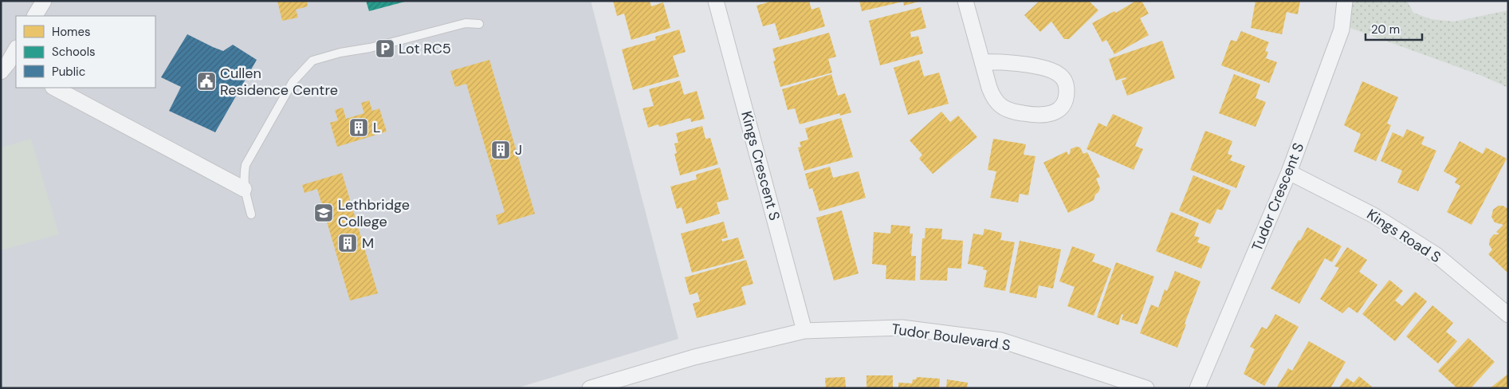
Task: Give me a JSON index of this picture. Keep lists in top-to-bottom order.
{
  "streets": {
    "street": [
      "Kings Crescent S",
      "Tudor Crescent S",
      "Kings Road S",
      "Tudor Boulevard S"
    ]
  },
  "crossings": [
    ["Kings Crescent S", "Tudor Boulevard S"],
    ["Tudor Crescent S", "Kings Road S"]
  ],
  "places": {
    "parking": ["Lot RC5"],
    "public building": ["Cullen Residence Centre"],
    "building": ["L", "J", "M"],
    "school or university": ["Lethbridge College"]
  },
  "legend": ["Homes", "Schools", "Public"],
  "scale_bar": "20 m"
}
